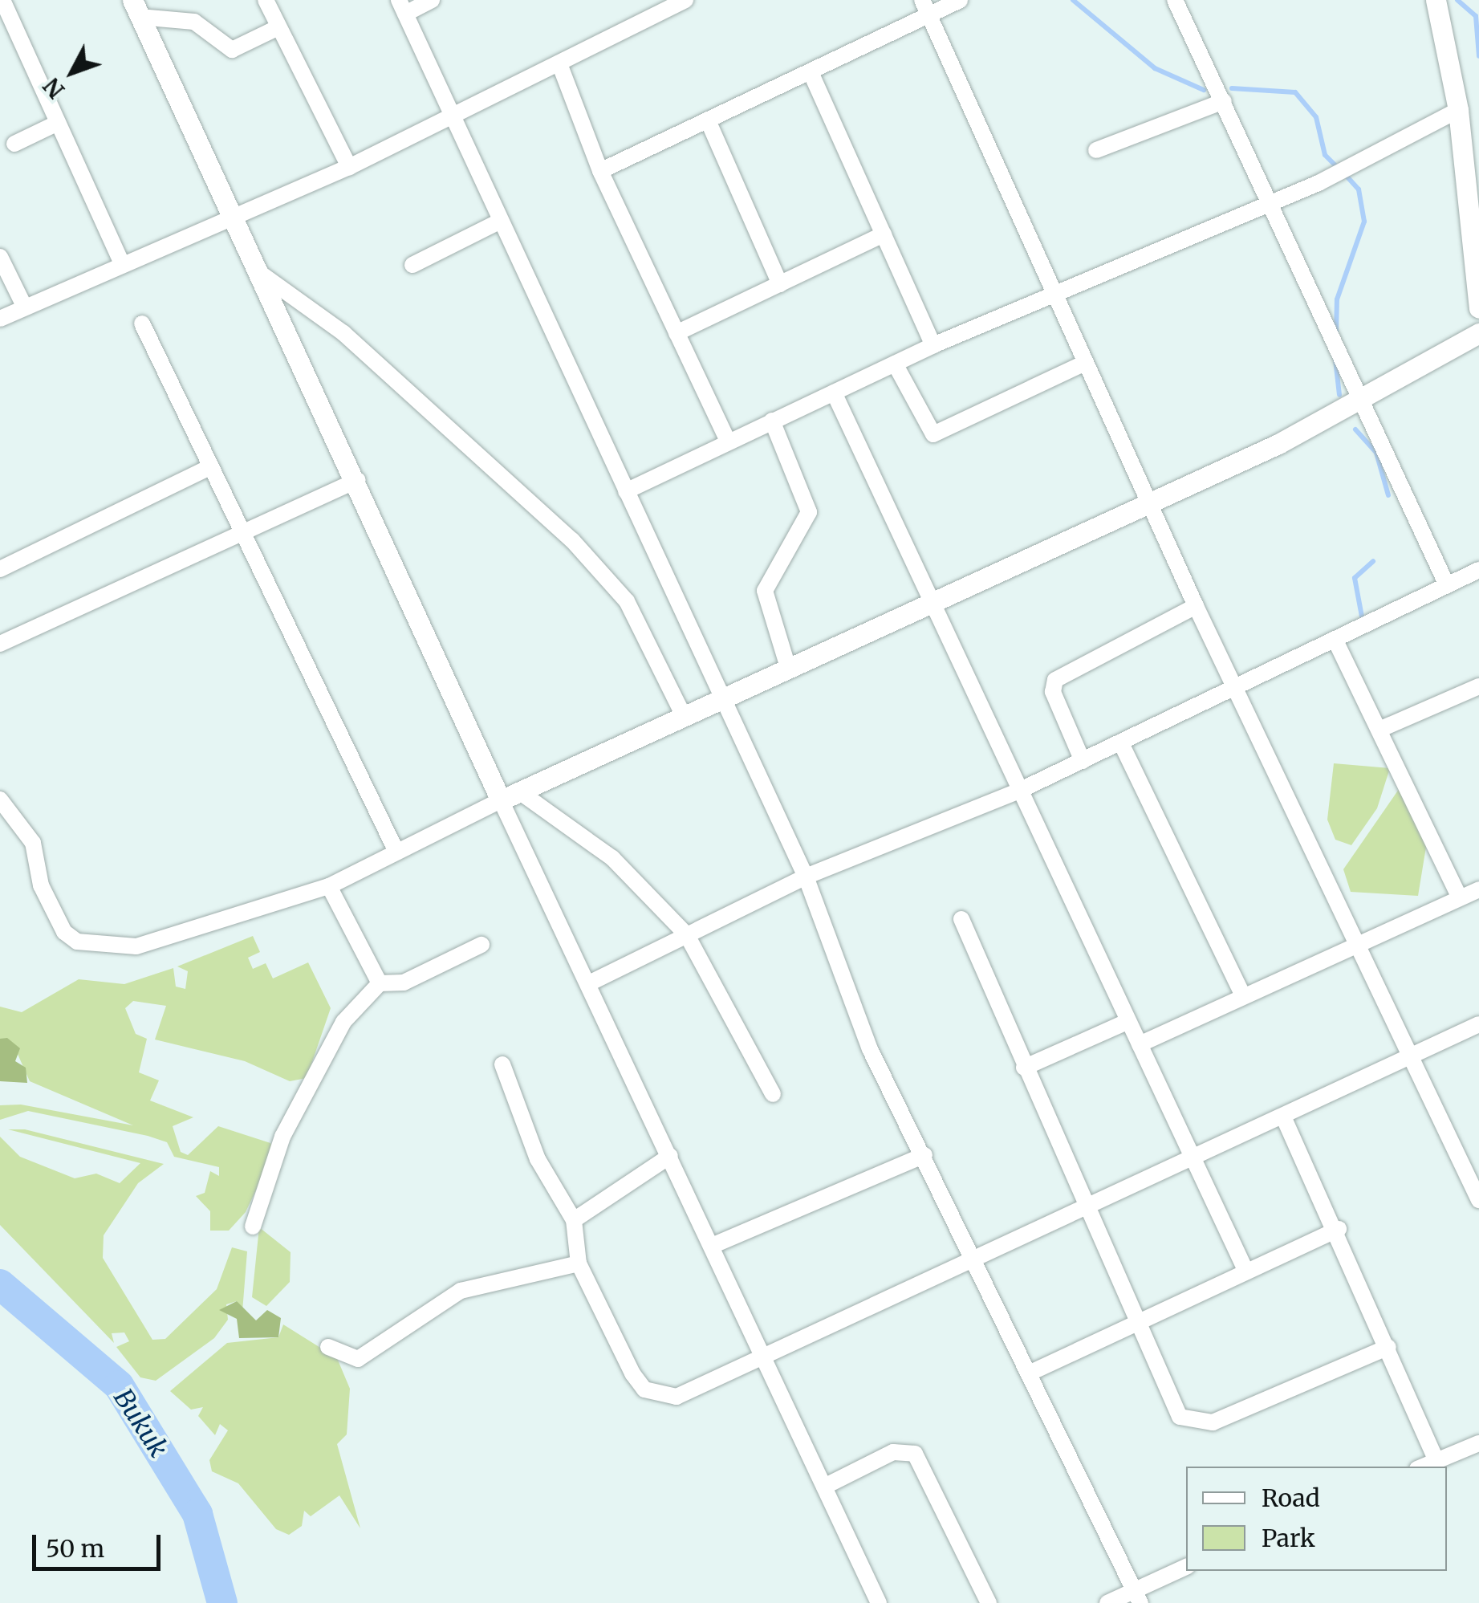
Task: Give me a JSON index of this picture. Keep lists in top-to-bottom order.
{
  "water": ["Bukuk"],
  "legend": ["Road", "Park"],
  "scale_bar": "50 m",
  "north": "bottom left"
}
